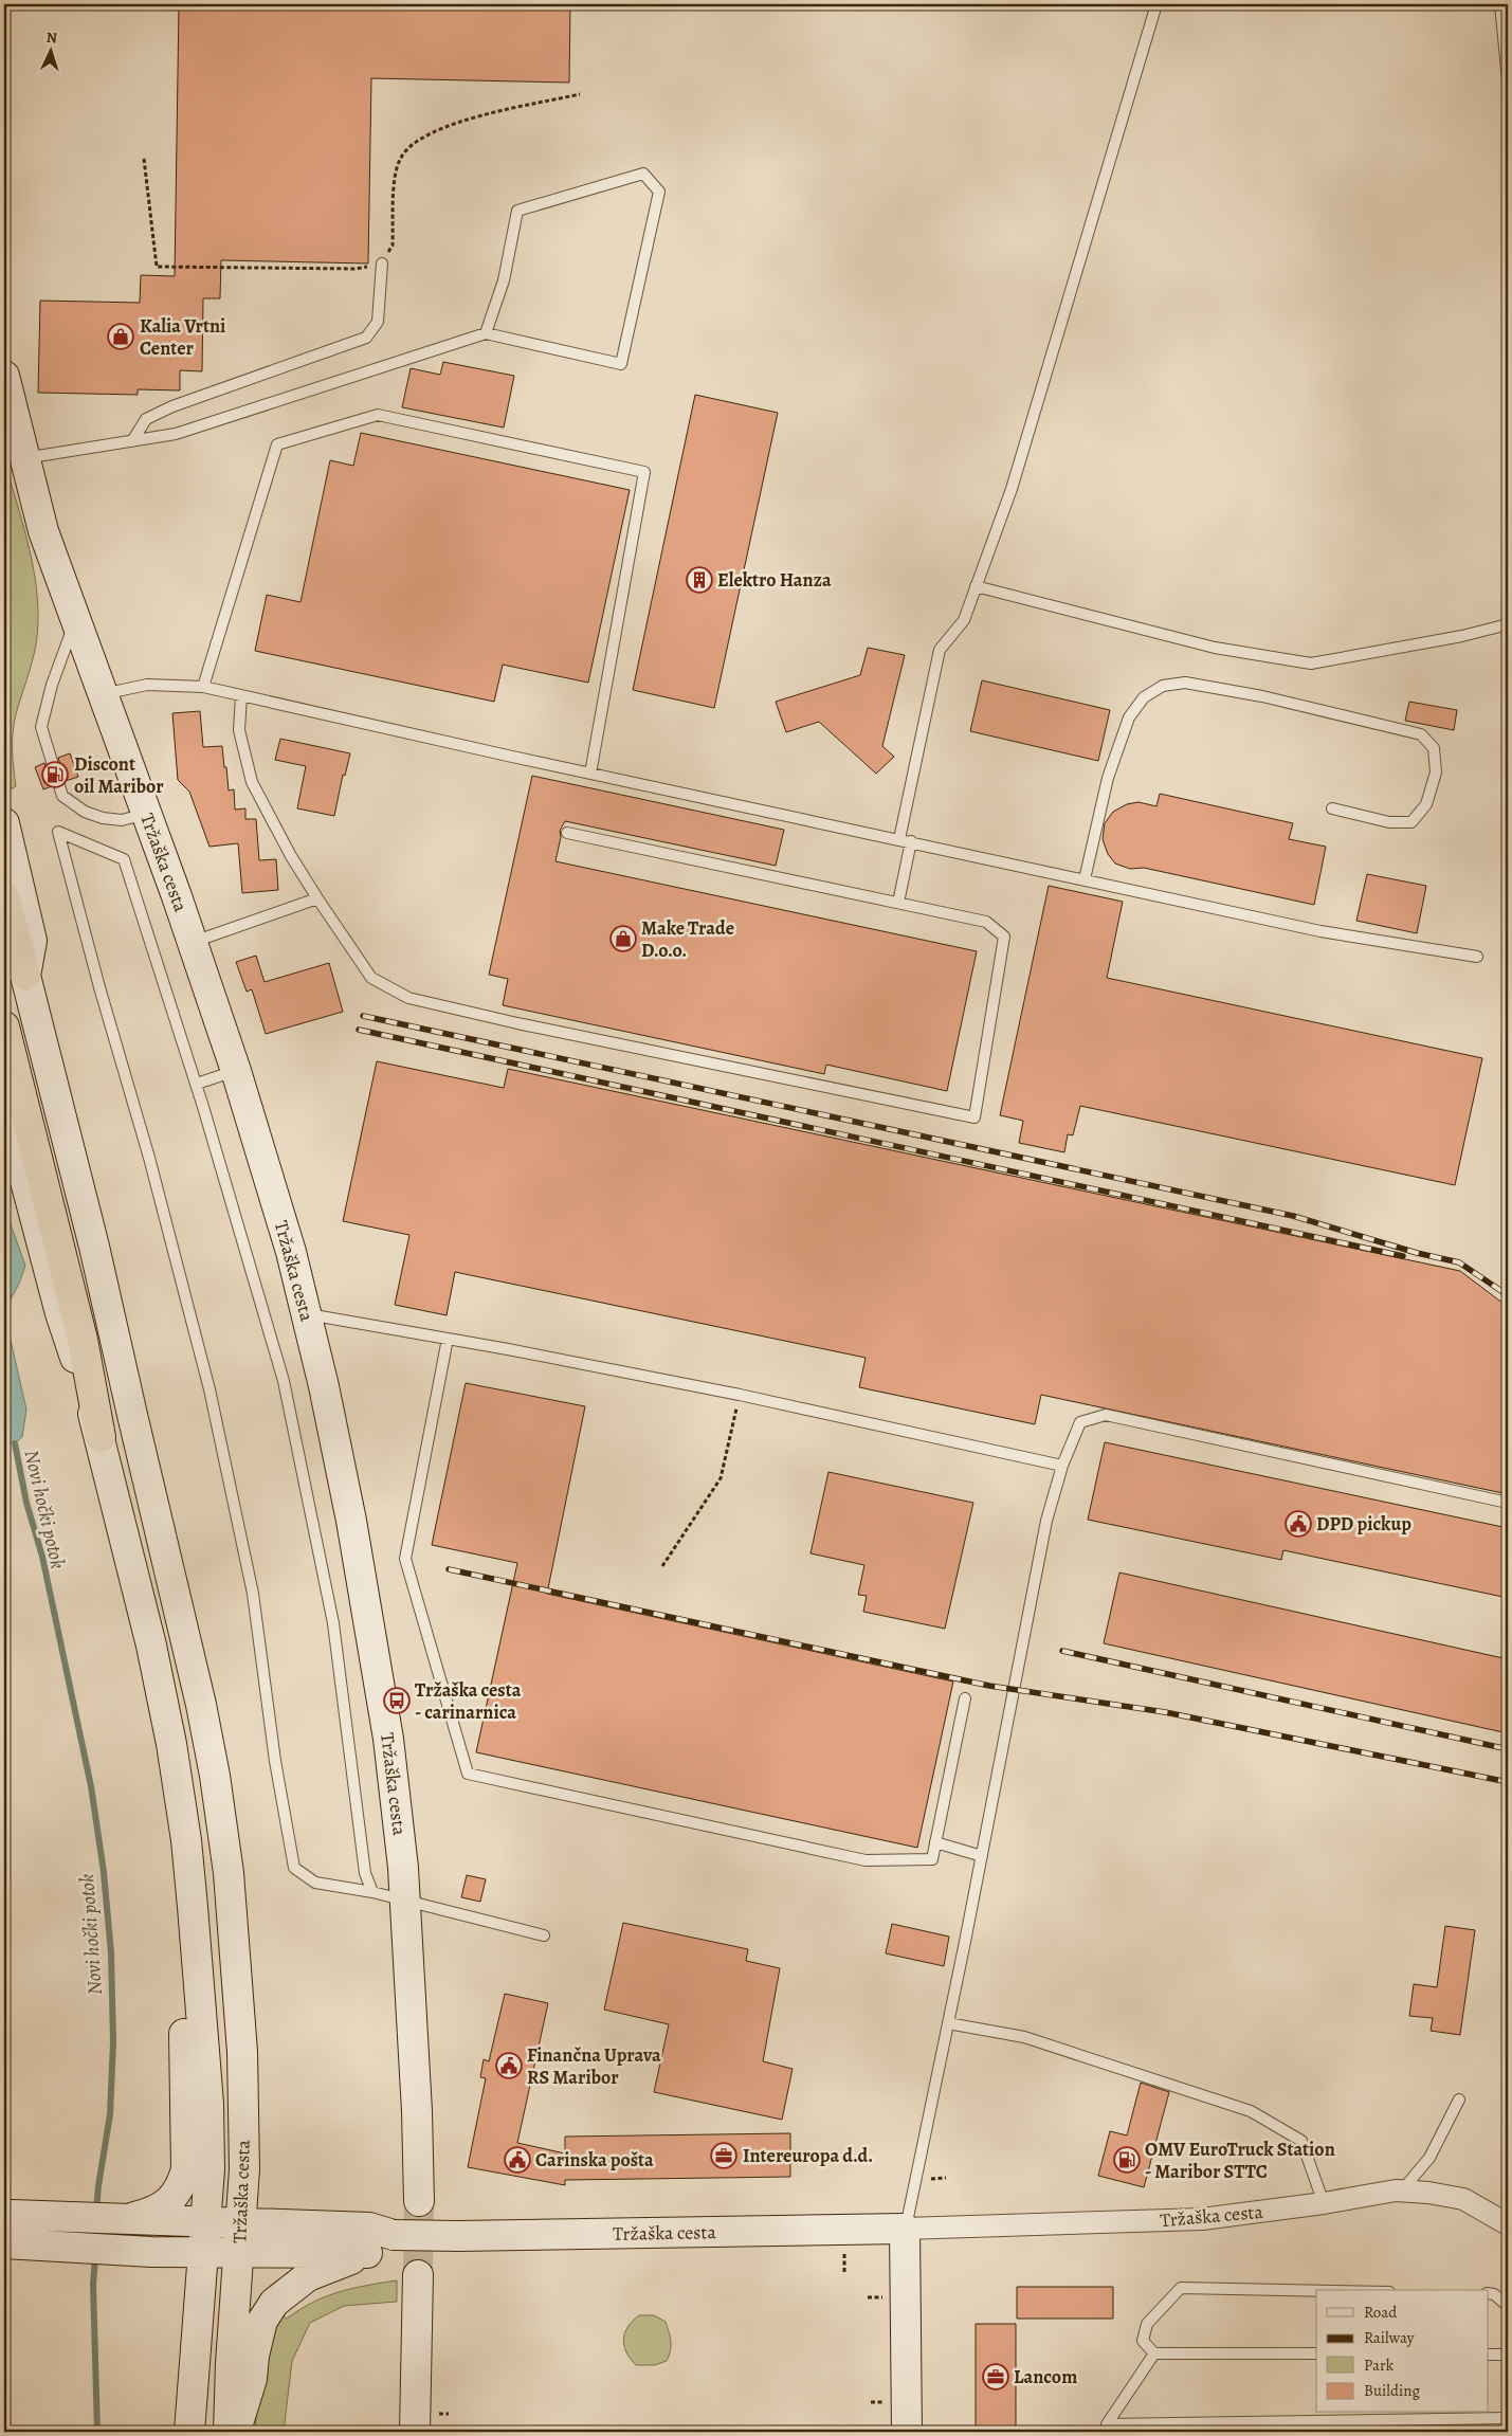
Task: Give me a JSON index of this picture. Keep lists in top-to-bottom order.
{
  "streets": {
    "street": ["Tržaška cesta"]
  },
  "water": ["Novi hočki potok"],
  "places": {
    "shop": ["Kalia Vrtni Center", "Make Trade D.o.o."],
    "building": ["Elektro Hanza"],
    "fuel station": ["Discont oil Maribor", "OMV EuroTruck Station - Maribor STTC"],
    "public building": ["DPD pickup", "Finančna Uprava RS Maribor", "Carinska pošta"],
    "bus stop": ["Tržaška cesta - carinarnica"],
    "office": ["Intereuropa d.d.", "Lancom"]
  },
  "legend": [
    "Road",
    "Railway",
    "Park",
    "Building"
  ],
  "north": "top"
}
